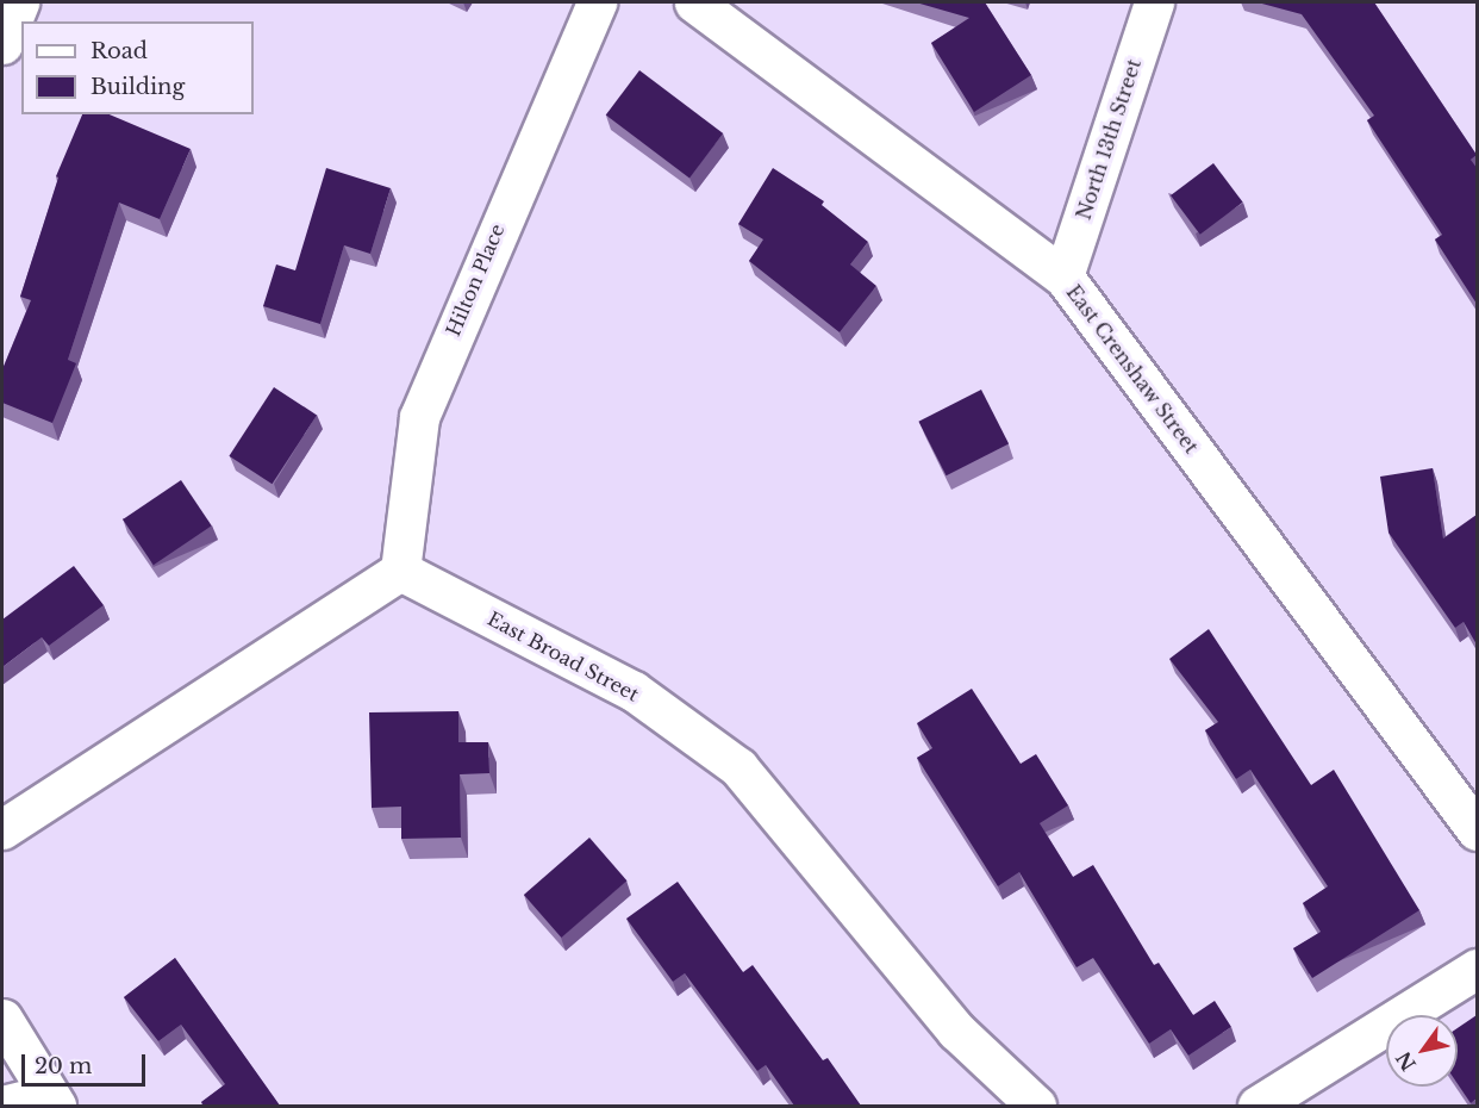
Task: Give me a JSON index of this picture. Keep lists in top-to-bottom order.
{
  "streets": {
    "street": [
      "North 13th Street",
      "Hilton Place",
      "East Crenshaw Street",
      "East Broad Street"
    ]
  },
  "crossings": [
    ["North 13th Street", "East Crenshaw Street"],
    ["Hilton Place", "East Broad Street"]
  ],
  "legend": ["Road", "Building"],
  "scale_bar": "20 m",
  "north": "bottom left"
}
